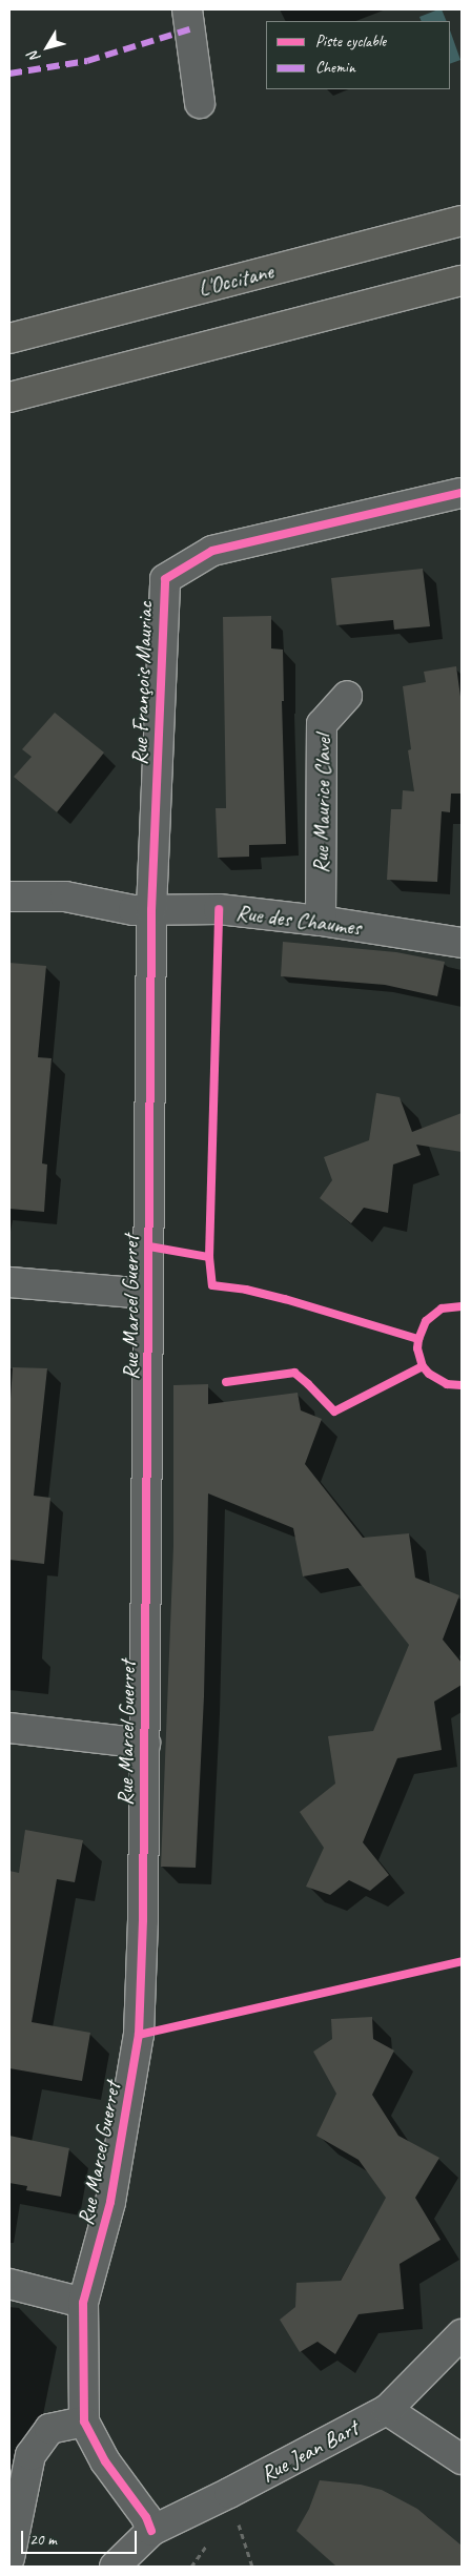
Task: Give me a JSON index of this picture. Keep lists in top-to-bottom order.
{
  "streets": {
    "highway": ["L'Occitane"],
    "street": [
      "Rue François Mauriac",
      "Rue Maurice Clavel",
      "Rue des Chaumes",
      "Rue Marcel Guerret",
      "Rue Jean Bart"
    ]
  },
  "crossings": [
    ["Rue François Mauriac", "Rue des Chaumes"],
    ["Rue François Mauriac", "Rue Marcel Guerret"],
    ["Rue Maurice Clavel", "Rue des Chaumes"],
    ["Rue des Chaumes", "Rue Marcel Guerret"],
    ["Rue Marcel Guerret", "Rue Jean Bart"]
  ],
  "legend": ["Piste cyclable", "Chemin"],
  "scale_bar": "20 m",
  "north": "bottom left"
}
